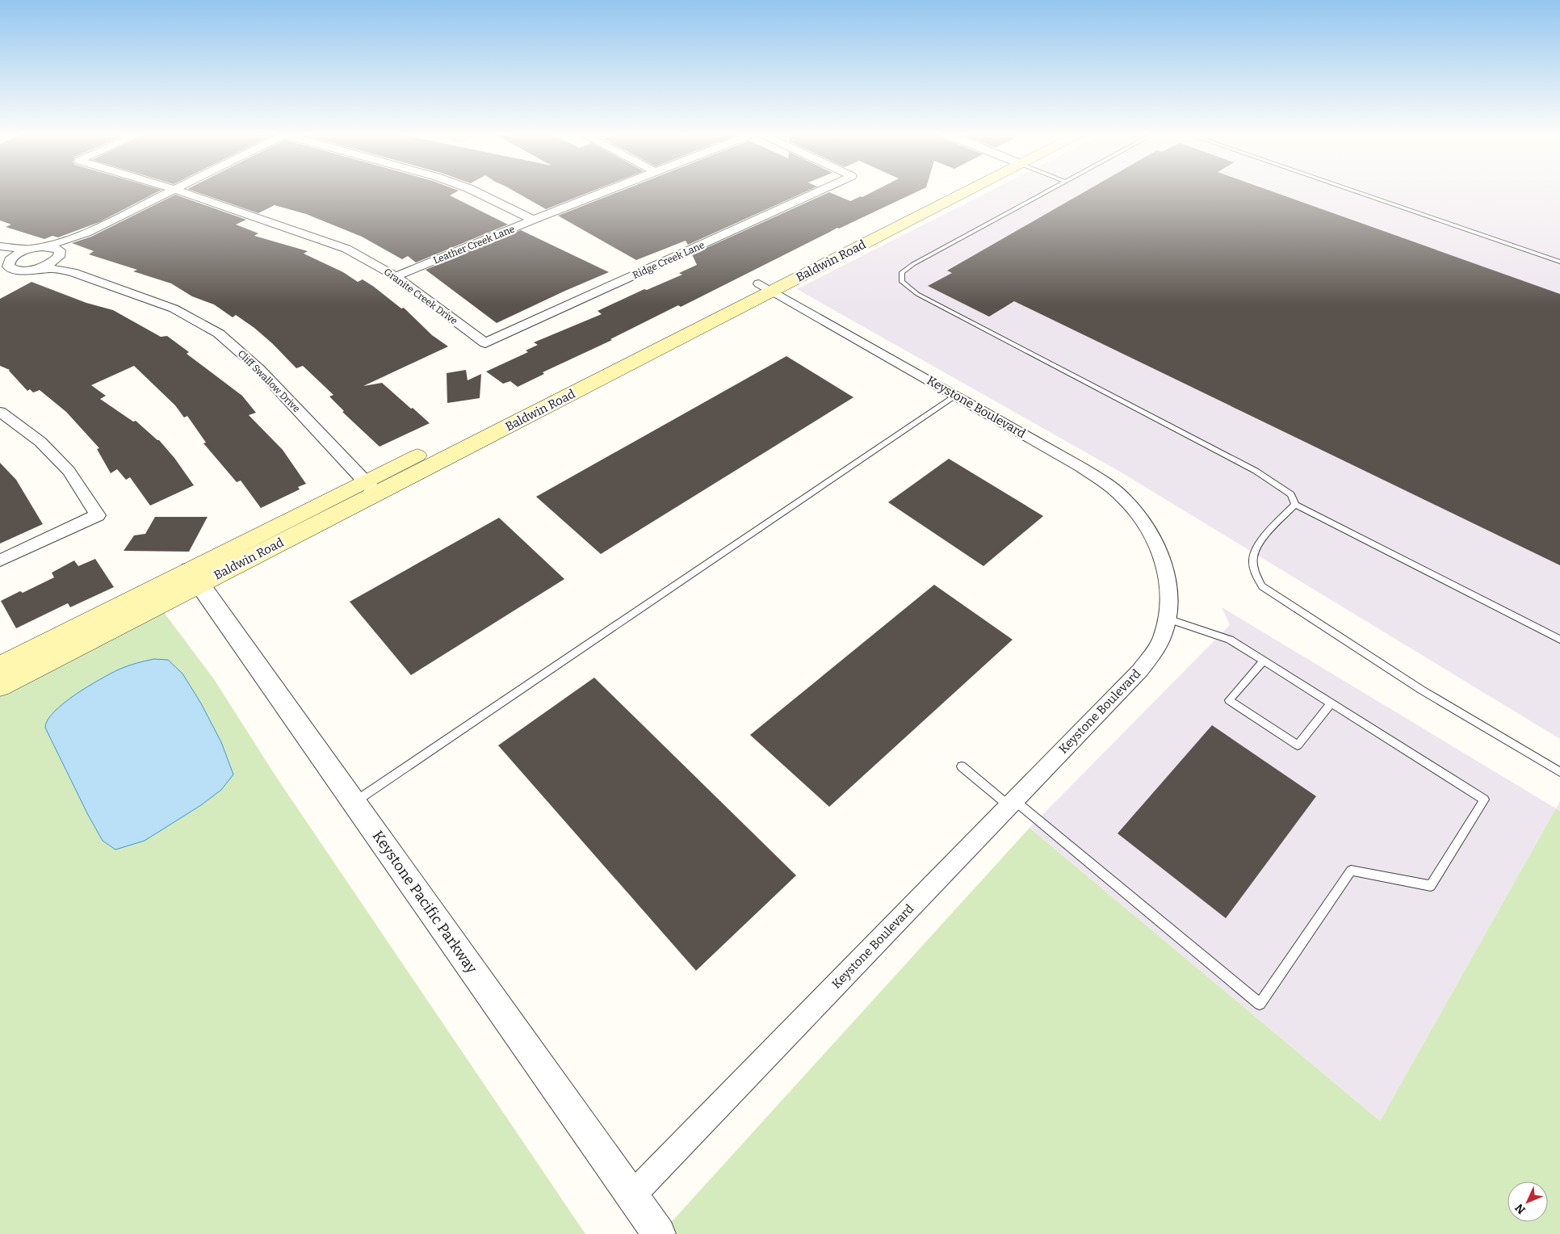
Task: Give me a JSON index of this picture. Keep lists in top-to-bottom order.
{
  "streets": {
    "main road": ["Baldwin Road"],
    "street": [
      "Leather Creek Lane",
      "Ridge Creek Lane",
      "Granite Creek Drive",
      "Cliff Swallow Drive",
      "Keystone Boulevard",
      "Keystone Pacific Parkway"
    ]
  },
  "crossings": [
    ["Leather Creek Lane", "Granite Creek Drive"],
    ["Ridge Creek Lane", "Granite Creek Drive"],
    ["Baldwin Road", "Cliff Swallow Drive"],
    ["Baldwin Road", "Keystone Boulevard"],
    ["Baldwin Road", "Keystone Pacific Parkway"],
    ["Keystone Boulevard", "Keystone Pacific Parkway"]
  ],
  "north": "bottom left"
}
